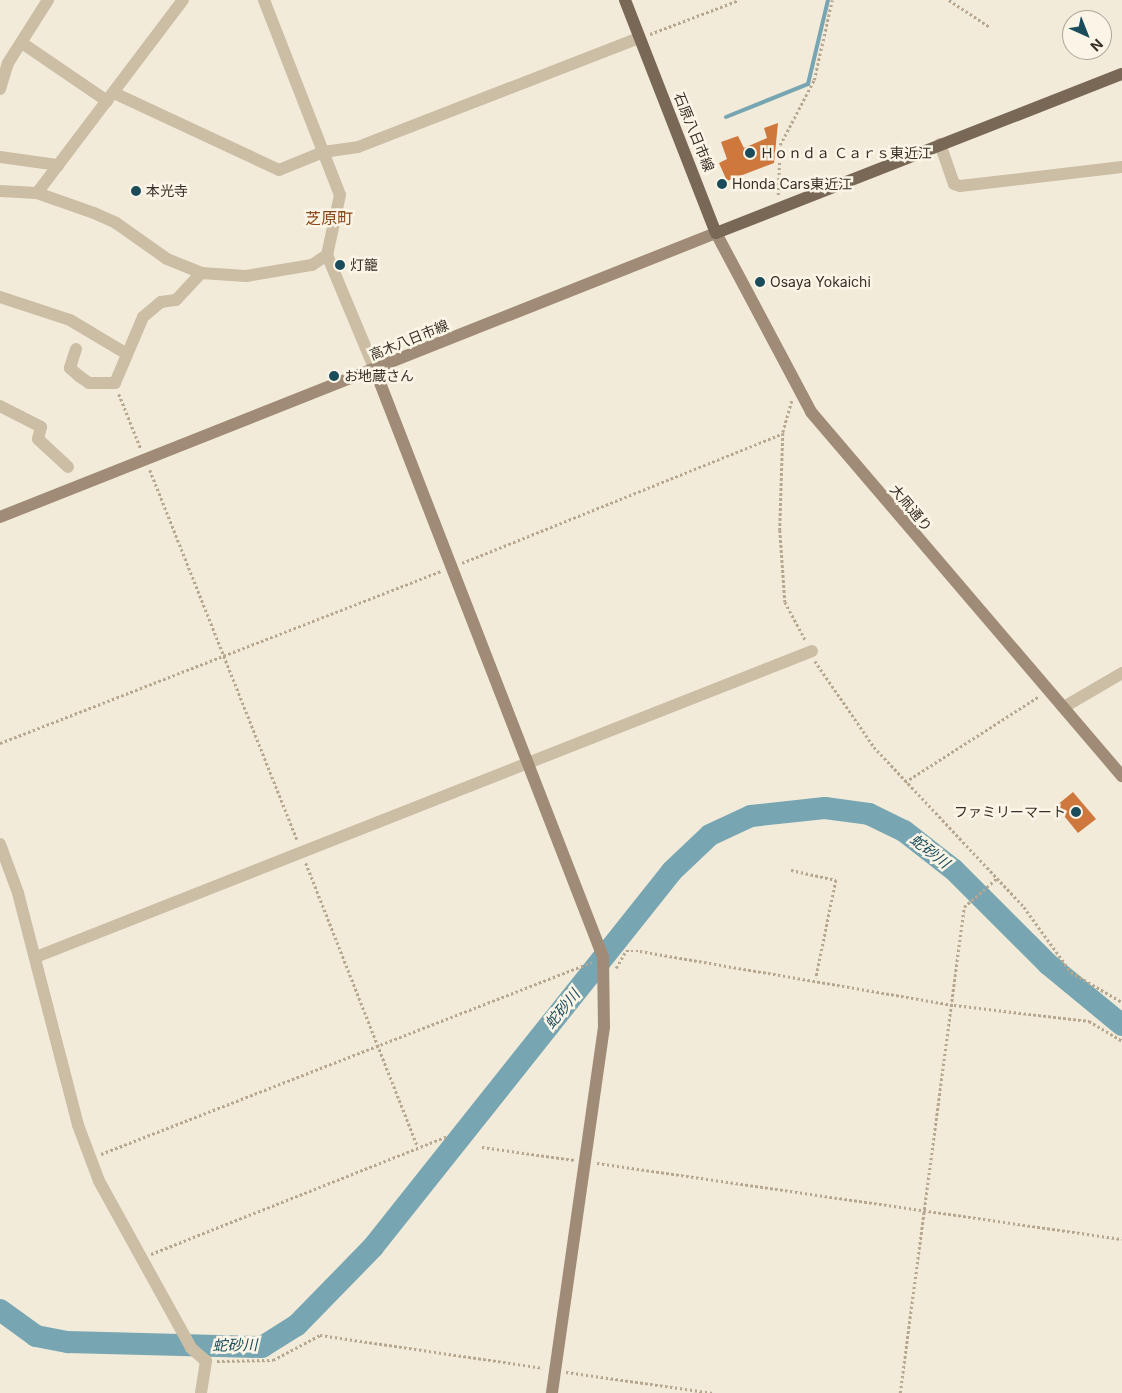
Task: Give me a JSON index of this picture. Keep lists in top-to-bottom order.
{
  "streets": {
    "main road": ["石原八日市線"],
    "street": ["高木八日市線", "大凧通り"]
  },
  "crossings": [
    ["石原八日市線", "高木八日市線"],
    ["石原八日市線", "大凧通り"],
    ["高木八日市線", "大凧通り"]
  ],
  "districts": ["芝原町"],
  "water": ["蛇砂川"],
  "places": [
    "Ｈｏｎｄａ Ｃａｒｓ東近江",
    "Honda Cars東近江",
    "本光寺",
    "灯籠",
    "Osaya Yokaichi",
    "お地蔵さん",
    "ファミリーマート"
  ],
  "north": "bottom right"
}
